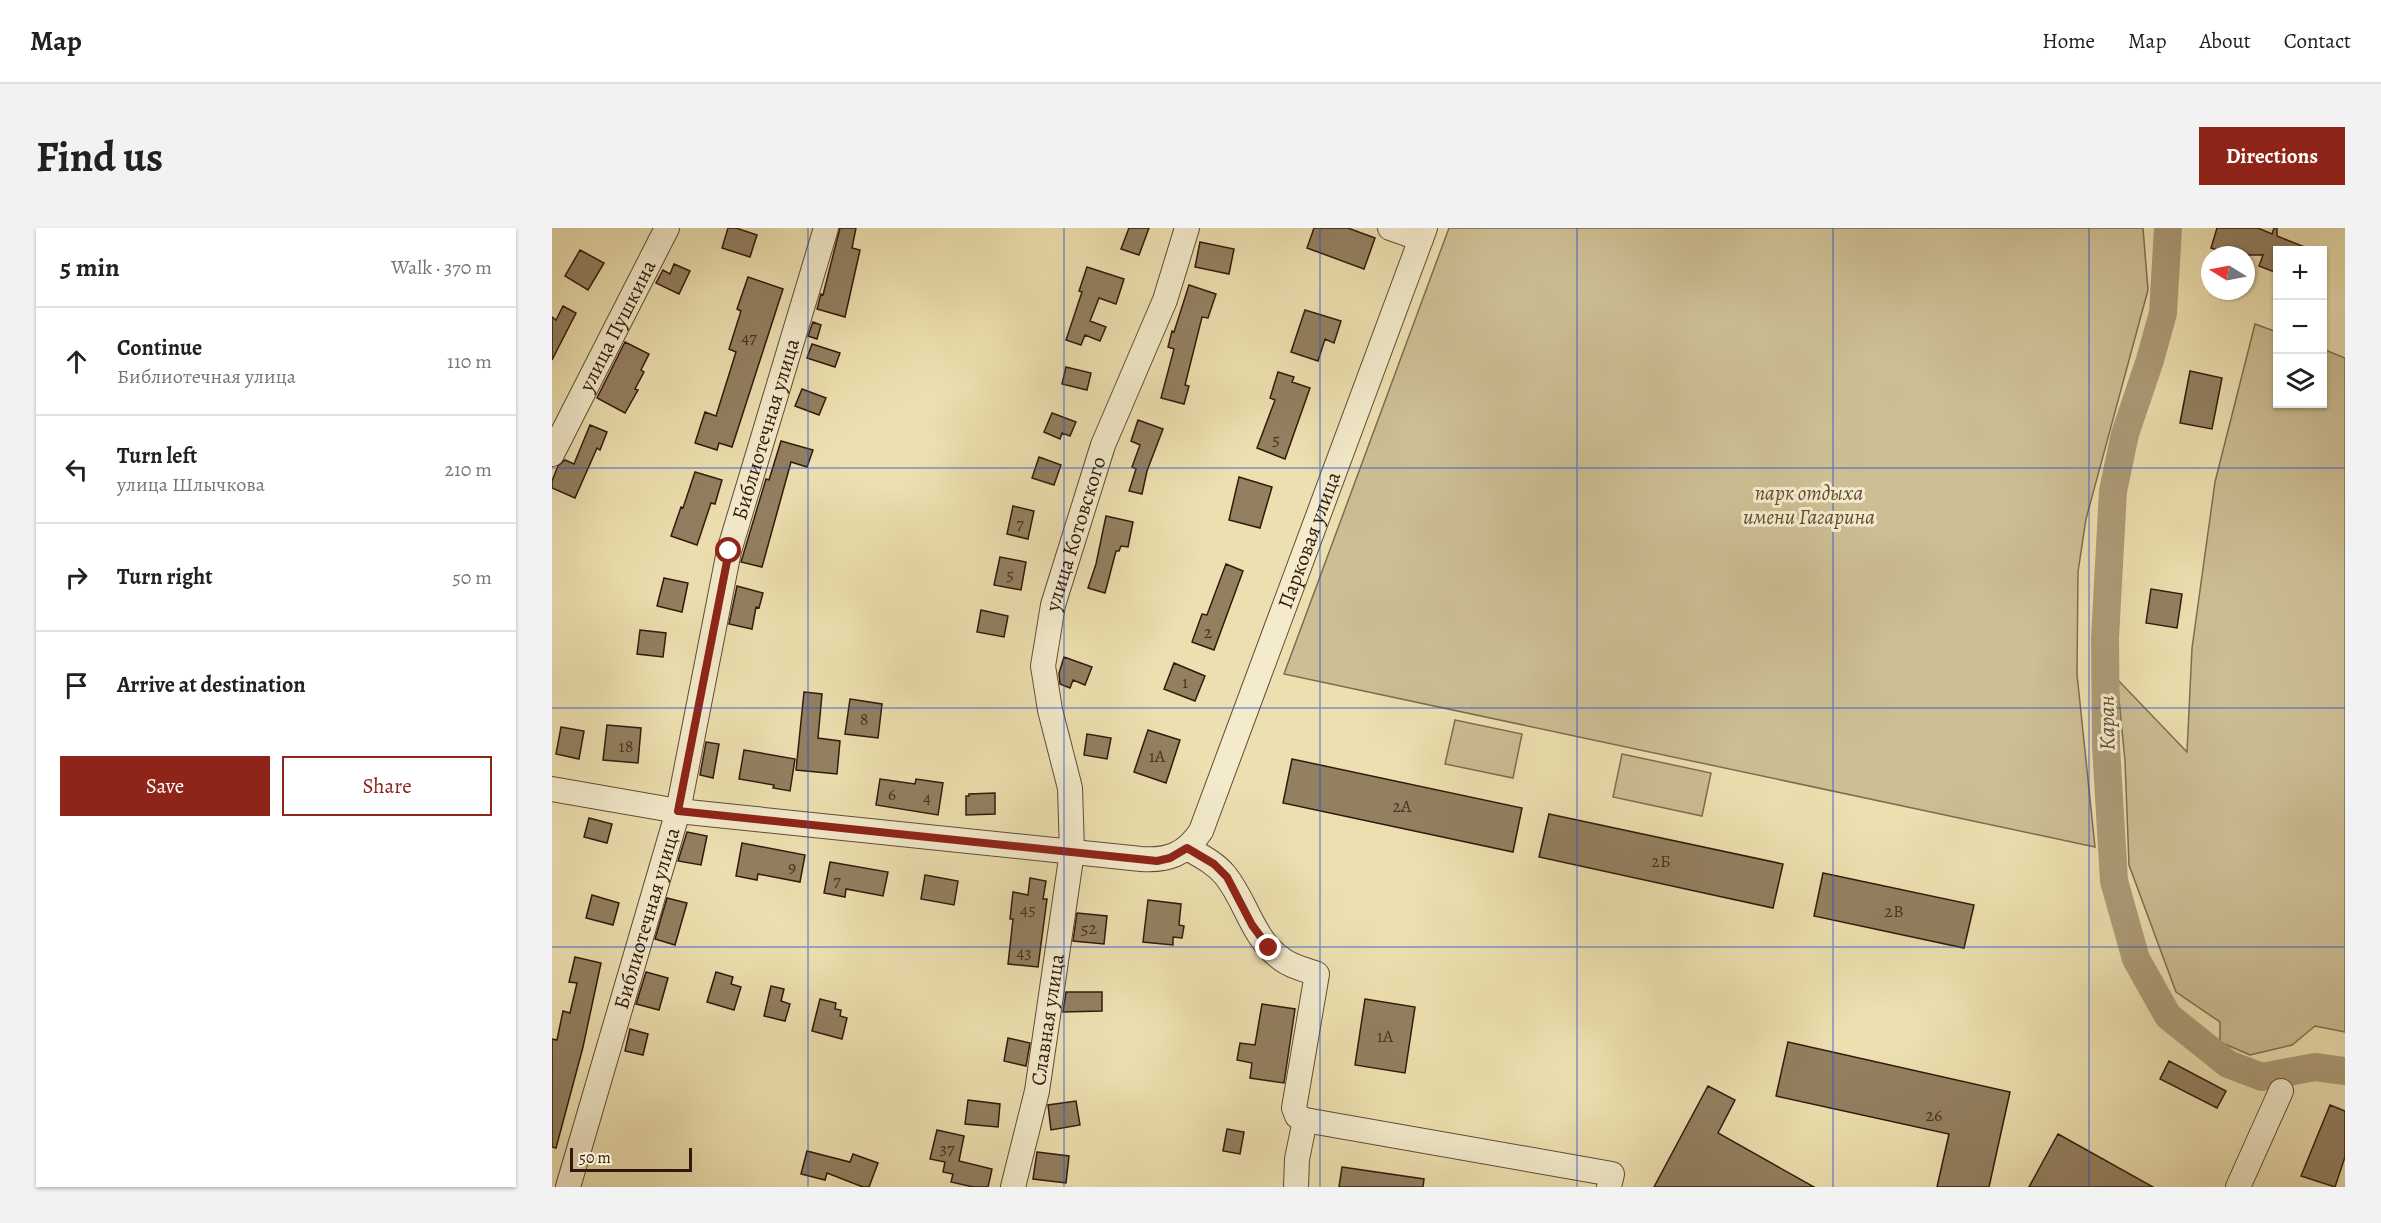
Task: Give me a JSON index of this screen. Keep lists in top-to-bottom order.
{
  "streets": {
    "street": [
      "улица Пушкина",
      "Библиотечная улица",
      "улица Котовского",
      "Парковая улица",
      "Славная улица"
    ]
  },
  "crossings": [
    ["улица Котовского", "Славная улица"]
  ],
  "water": ["Каран"],
  "parks": ["парк отдыха имени Гагарина"],
  "house_numbers": [
    "47",
    "5",
    "7",
    "5",
    "2",
    "1",
    "8",
    "18",
    "1А",
    "6",
    "4",
    "2А",
    "2Б",
    "9",
    "7",
    "45",
    "2В",
    "52",
    "43",
    "1А",
    "26",
    "37"
  ],
  "scale_bar": "50 m",
  "north": "left",
  "page": {
    "header": "Map",
    "nav": [
      "Home",
      "Map",
      "About",
      "Contact"
    ],
    "buttons": [
      "Directions",
      ["Save", "Share"]
    ],
    "title": "Find us",
    "heading": ["5 min", "Walk · 370 m"],
    "map_buttons": ["+", "−"],
    "list": [
      ["Continue", "Библиотечная улица", "110 m"],
      ["Turn left", "улица Шлычкова", "210 m"],
      ["Turn right", "50 m"],
      "Arrive at destination"
    ],
    "scale": "50 m"
  }
}
